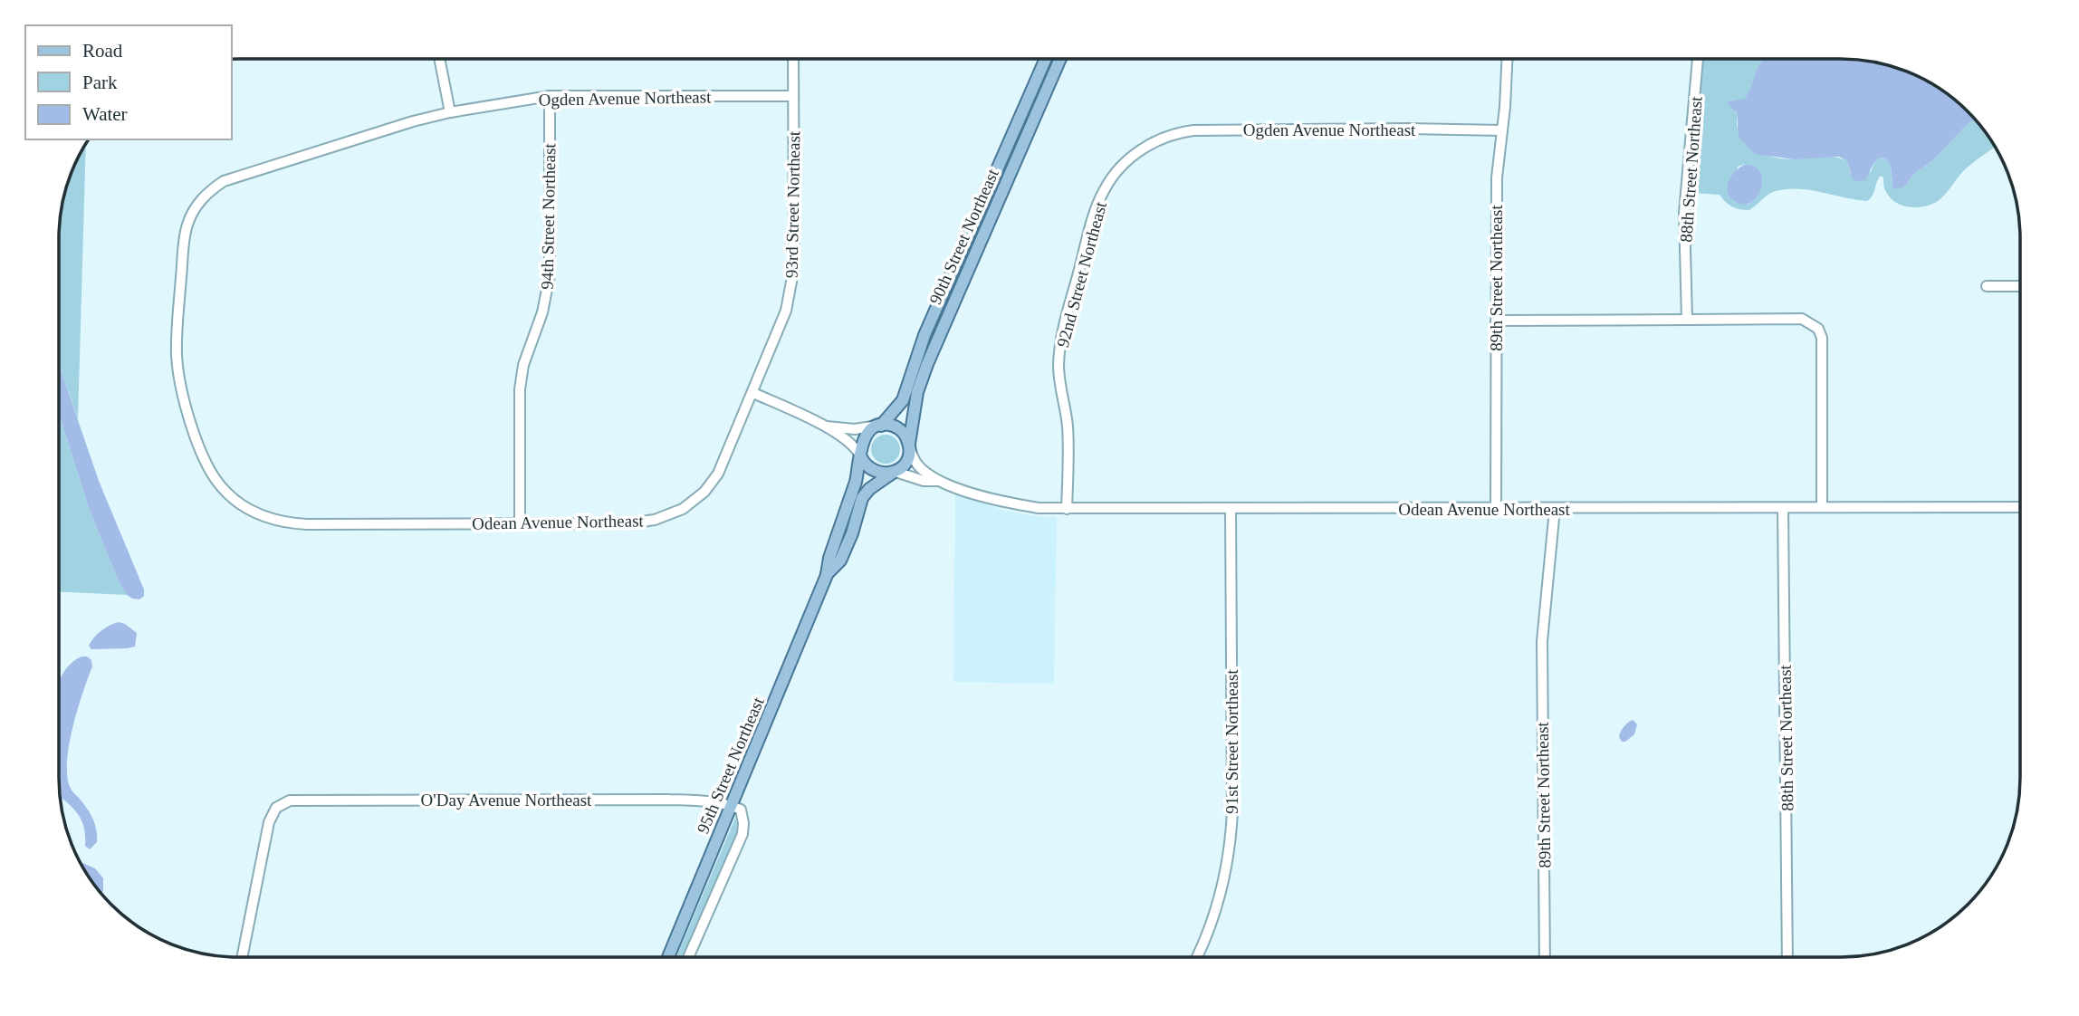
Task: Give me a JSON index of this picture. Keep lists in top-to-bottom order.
{
  "streets": {
    "main road": ["90th Street Northeast", "95th Street Northeast"],
    "street": [
      "Ogden Avenue Northeast",
      "88th Street Northeast",
      "93rd Street Northeast",
      "94th Street Northeast",
      "92nd Street Northeast",
      "89th Street Northeast",
      "Odean Avenue Northeast",
      "91st Street Northeast",
      "O'Day Avenue Northeast"
    ]
  },
  "crossings": [
    ["Ogden Avenue Northeast", "93rd Street Northeast"],
    ["Ogden Avenue Northeast", "94th Street Northeast"],
    ["Ogden Avenue Northeast", "92nd Street Northeast"],
    ["Ogden Avenue Northeast", "89th Street Northeast"],
    ["Ogden Avenue Northeast", "Odean Avenue Northeast"],
    ["88th Street Northeast", "Odean Avenue Northeast"],
    ["93rd Street Northeast", "Odean Avenue Northeast"],
    ["94th Street Northeast", "Odean Avenue Northeast"],
    ["90th Street Northeast", "Odean Avenue Northeast"],
    ["92nd Street Northeast", "Odean Avenue Northeast"],
    ["89th Street Northeast", "Odean Avenue Northeast"],
    ["Odean Avenue Northeast", "91st Street Northeast"],
    ["95th Street Northeast", "O'Day Avenue Northeast"]
  ],
  "legend": ["Road", "Park", "Water"]
}
